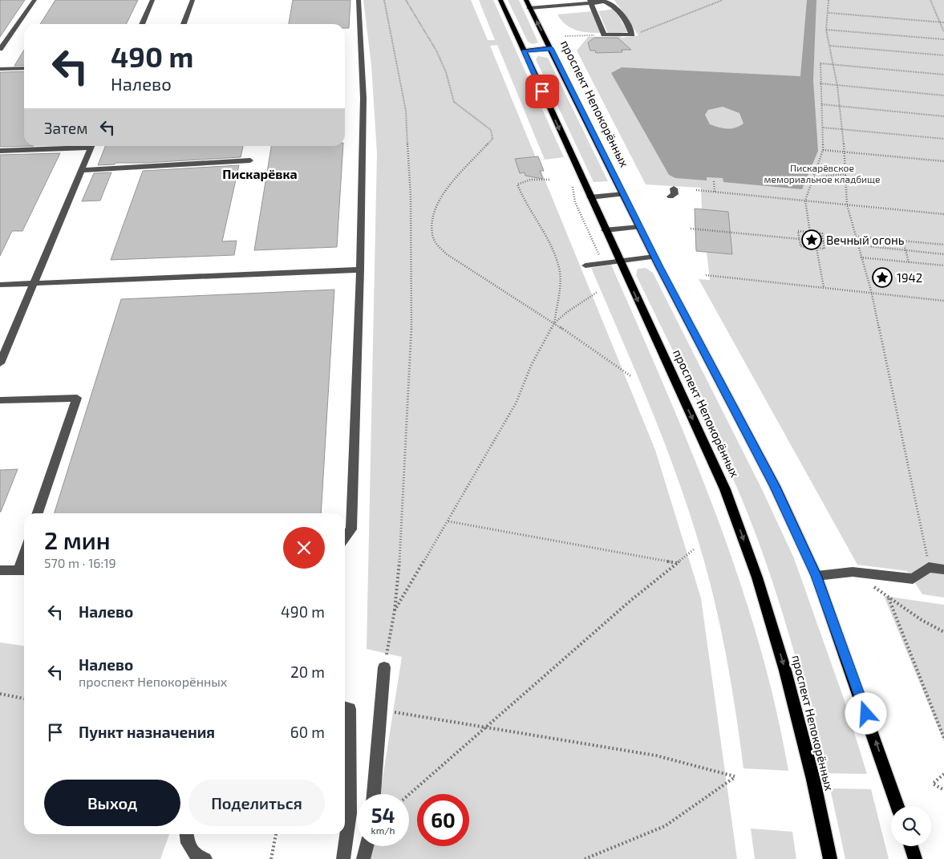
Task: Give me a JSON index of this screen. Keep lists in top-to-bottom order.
{
  "streets": {
    "main road": ["проспект Непокорённых"]
  },
  "districts": ["Пискарёвка"],
  "parks": ["Пискарёвское мемориальное кладбище"],
  "places": {
    "place": ["Вечный огонь", "1942"]
  },
  "page": {
    "turn": ["490 m", "Налево"],
    "then": "Затем",
    "heading": ["2 мин", "570 m · 16:19"],
    "list": [
      {
        "name": "Налево",
        "value": "490 m"
      },
      {
        "name": "Налево",
        "note": "проспект Непокорённых",
        "value": "20 m"
      },
      {
        "name": "Пункт назначения",
        "value": "60 m"
      }
    ],
    "buttons": ["Выход", "Поделиться"],
    "speed": "54 km/h",
    "limit": "60"
  }
}
